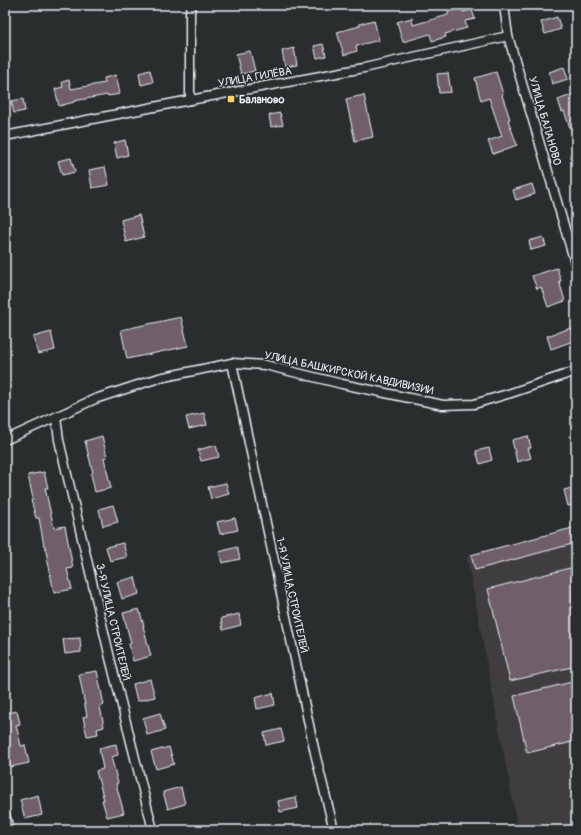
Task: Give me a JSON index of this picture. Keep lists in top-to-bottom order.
{
  "streets": {
    "street": [
      "УЛИЦА ГИЛЁВА",
      "УЛИЦА БАЛАНОВО",
      "УЛИЦА БАШКИРСКОЙ КАВДИВИЗИИ",
      "1-Я УЛИЦА СТРОИТЕЛЕЙ",
      "3-Я УЛИЦА СТРОИТЕЛЕЙ"
    ]
  },
  "crossings": [
    ["УЛИЦА ГИЛЁВА", "УЛИЦА БАЛАНОВО"],
    ["УЛИЦА БАШКИРСКОЙ КАВДИВИЗИИ", "1-Я УЛИЦА СТРОИТЕЛЕЙ"],
    ["УЛИЦА БАШКИРСКОЙ КАВДИВИЗИИ", "3-Я УЛИЦА СТРОИТЕЛЕЙ"]
  ],
  "places": {
    "transit": ["Баланово"]
  }
}
